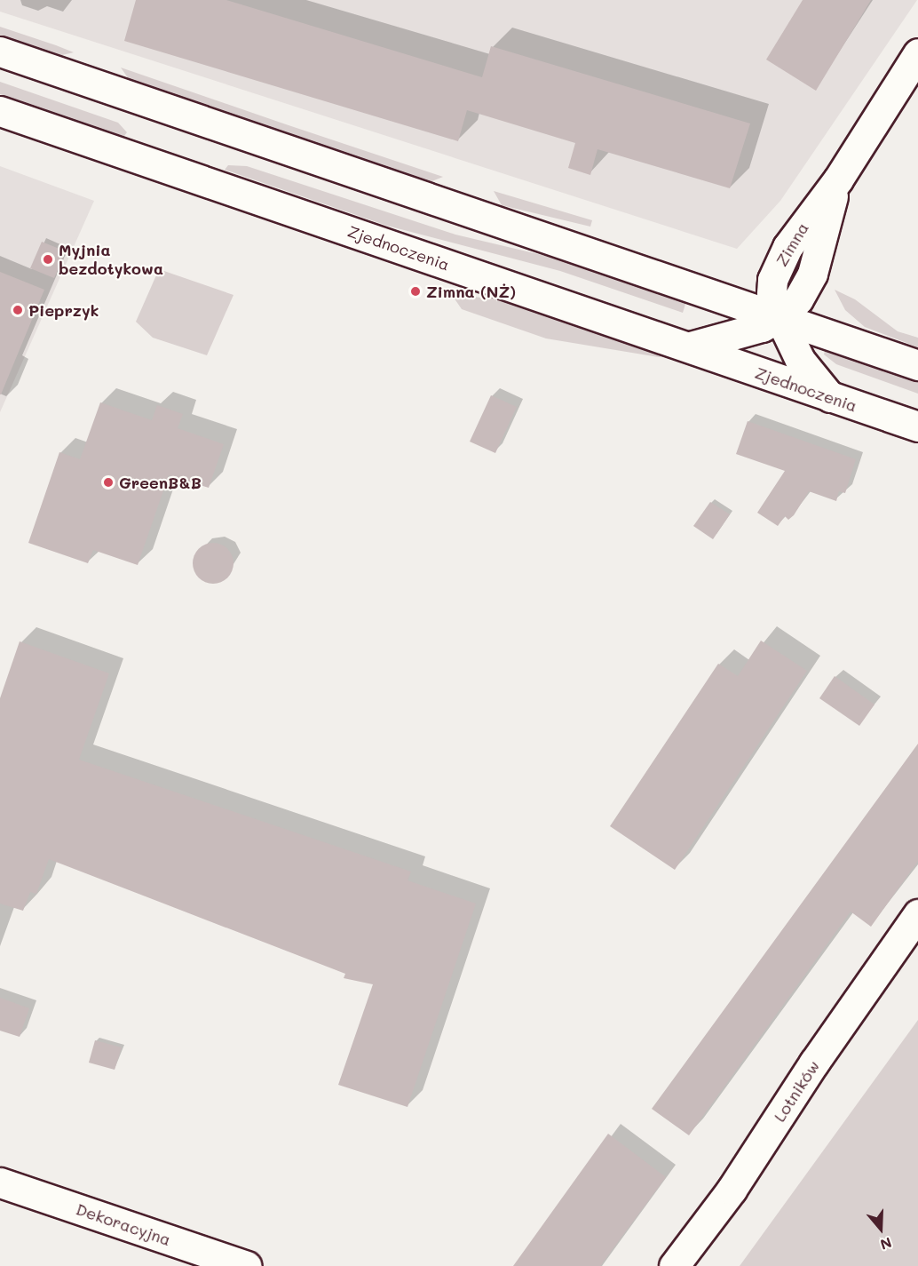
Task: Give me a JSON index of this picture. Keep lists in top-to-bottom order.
{
  "streets": {
    "main road": [
      "Zimna",
      "Zjednoczenia",
      "Lotników",
      "Dekoracyjna"
    ]
  },
  "crossings": [
    ["Zimna", "Zjednoczenia"]
  ],
  "places": [
    "Myjnia bezdotykowa",
    "Zimna (NŻ)",
    "Pieprzyk",
    "GreenB&B"
  ],
  "north": "bottom"
}
